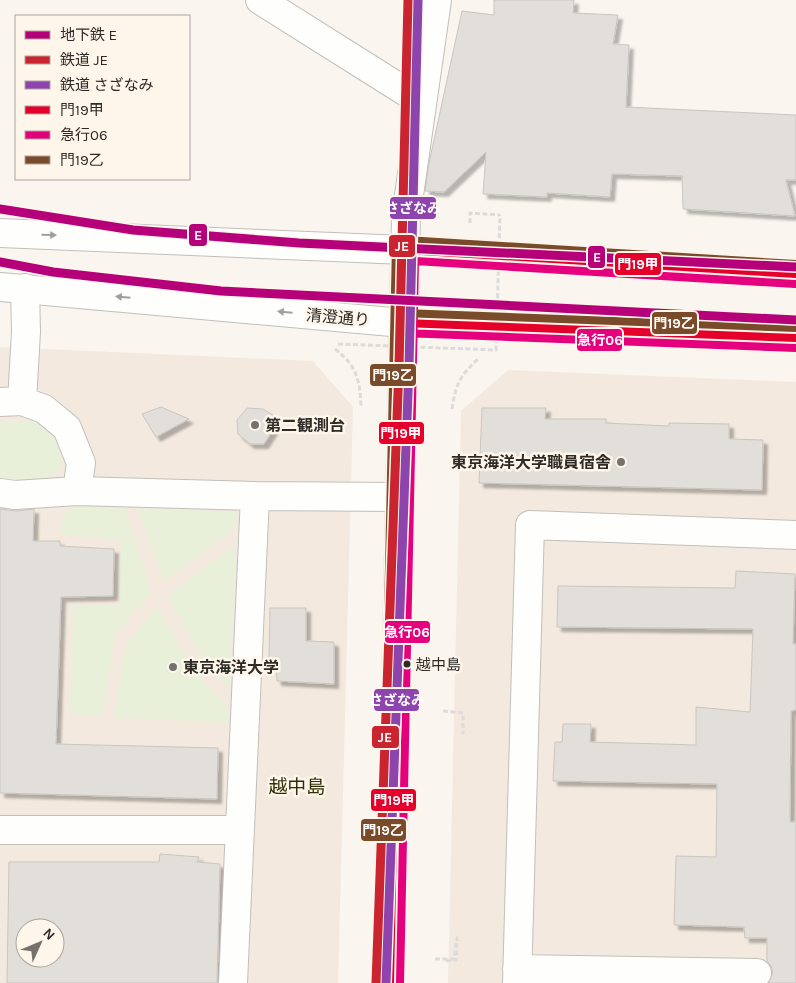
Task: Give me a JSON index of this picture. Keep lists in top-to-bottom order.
{
  "streets": {
    "main road": ["清澄通り"]
  },
  "districts": ["越中島"],
  "places": [
    "第二観測台",
    "東京海洋大学職員宿舎",
    "越中島",
    "東京海洋大学"
  ],
  "lines": [
    "rail line JE",
    "rail line さざなみ",
    "metro line E",
    "transit line 門19乙",
    "transit line 門19甲",
    "transit line 急行06"
  ],
  "legend": [
    "地下鉄 E",
    "鉄道 JE",
    "鉄道 さざなみ",
    "門19甲",
    "急行06",
    "門19乙"
  ],
  "north": "top right"
}
